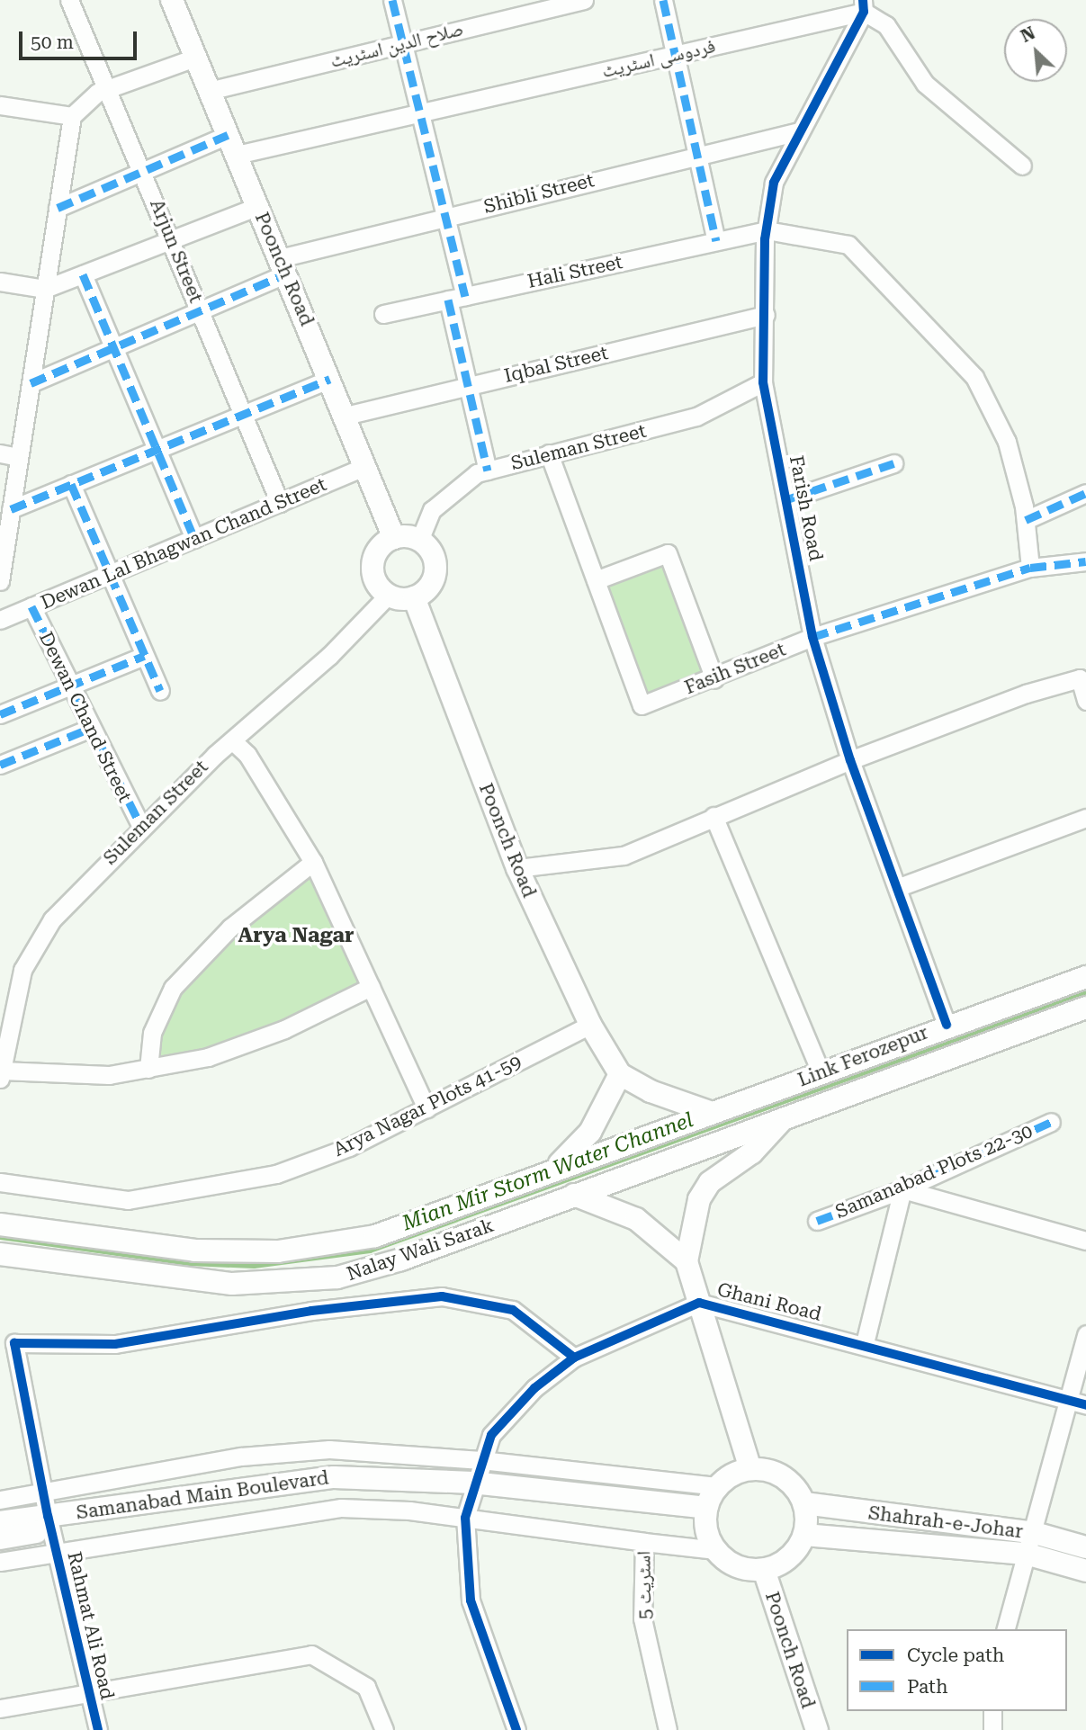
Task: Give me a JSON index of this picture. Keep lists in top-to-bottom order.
{
  "streets": {
    "main road": [
      "Poonch Road",
      "Link Ferozepur",
      "Nalay Wali Sarak",
      "Samanabad Main Boulevard",
      "Shahrah-e-Johar"
    ],
    "street": [
      "صلاح الدین اسٹریٹ",
      "فردوسی اسٹریٹ",
      "Shibli Street",
      "Arjun Street",
      "Hali Street",
      "Iqbal Street",
      "Suleman Street",
      "Farish Road",
      "Dewan Lal Bhagwan Chand Street",
      "Fasih Street",
      "Dewan Chand Street",
      "Arya Nagar Plots 41-59",
      "Samanabad Plots 22-30",
      "Ghani Road",
      "اسٹریٹ 5",
      "Rahmat Ali Road"
    ]
  },
  "crossings": [
    ["صلاح الدین اسٹریٹ", "Poonch Road"],
    ["فردوسی اسٹریٹ", "Arjun Street"],
    ["فردوسی اسٹریٹ", "Poonch Road"],
    ["فردوسی اسٹریٹ", "Farish Road"],
    ["Shibli Street", "Arjun Street"],
    ["Shibli Street", "Poonch Road"],
    ["Shibli Street", "Farish Road"],
    ["Arjun Street", "Dewan Lal Bhagwan Chand Street"],
    ["Poonch Road", "Iqbal Street"],
    ["Poonch Road", "Suleman Street"],
    ["Poonch Road", "Dewan Lal Bhagwan Chand Street"],
    ["Poonch Road", "Link Ferozepur"],
    ["Poonch Road", "Arya Nagar Plots 41-59"],
    ["Poonch Road", "Nalay Wali Sarak"],
    ["Poonch Road", "Samanabad Main Boulevard"],
    ["Poonch Road", "Shahrah-e-Johar"],
    ["Hali Street", "Farish Road"],
    ["Iqbal Street", "Farish Road"],
    ["Suleman Street", "Farish Road"],
    ["Suleman Street", "Fasih Street"],
    ["Suleman Street", "Dewan Chand Street"],
    ["Farish Road", "Fasih Street"],
    ["Farish Road", "Link Ferozepur"],
    ["Dewan Lal Bhagwan Chand Street", "Dewan Chand Street"],
    ["Link Ferozepur", "Nalay Wali Sarak"],
    ["Ghani Road", "Samanabad Main Boulevard"],
    ["Ghani Road", "اسٹریٹ 5"],
    ["Samanabad Main Boulevard", "Shahrah-e-Johar"],
    ["Samanabad Main Boulevard", "اسٹریٹ 5"],
    ["Samanabad Main Boulevard", "Rahmat Ali Road"],
    ["اسٹریٹ 5", "Rahmat Ali Road"]
  ],
  "districts": ["Arya Nagar"],
  "water": ["Mian Mir Storm Water Channel"],
  "legend": ["Cycle path", "Path"],
  "scale_bar": "50 m",
  "north": "top left"
}
